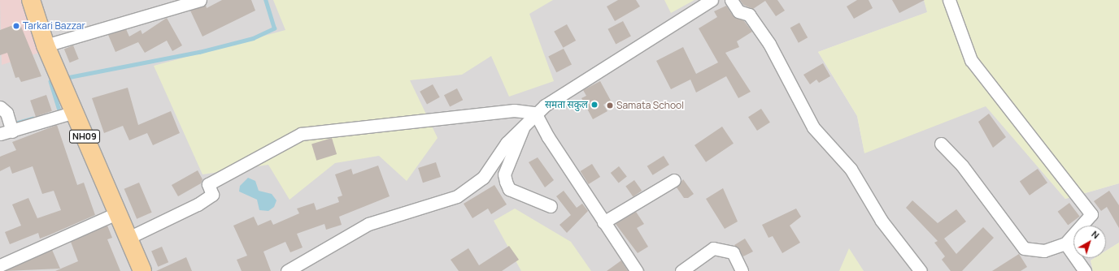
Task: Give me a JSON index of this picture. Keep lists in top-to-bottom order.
{
  "streets": {
    "main road": ["NH09"]
  },
  "places": ["Tarkari Bazzar", "समता सकुल", "Samata School"],
  "north": "top right"
}
